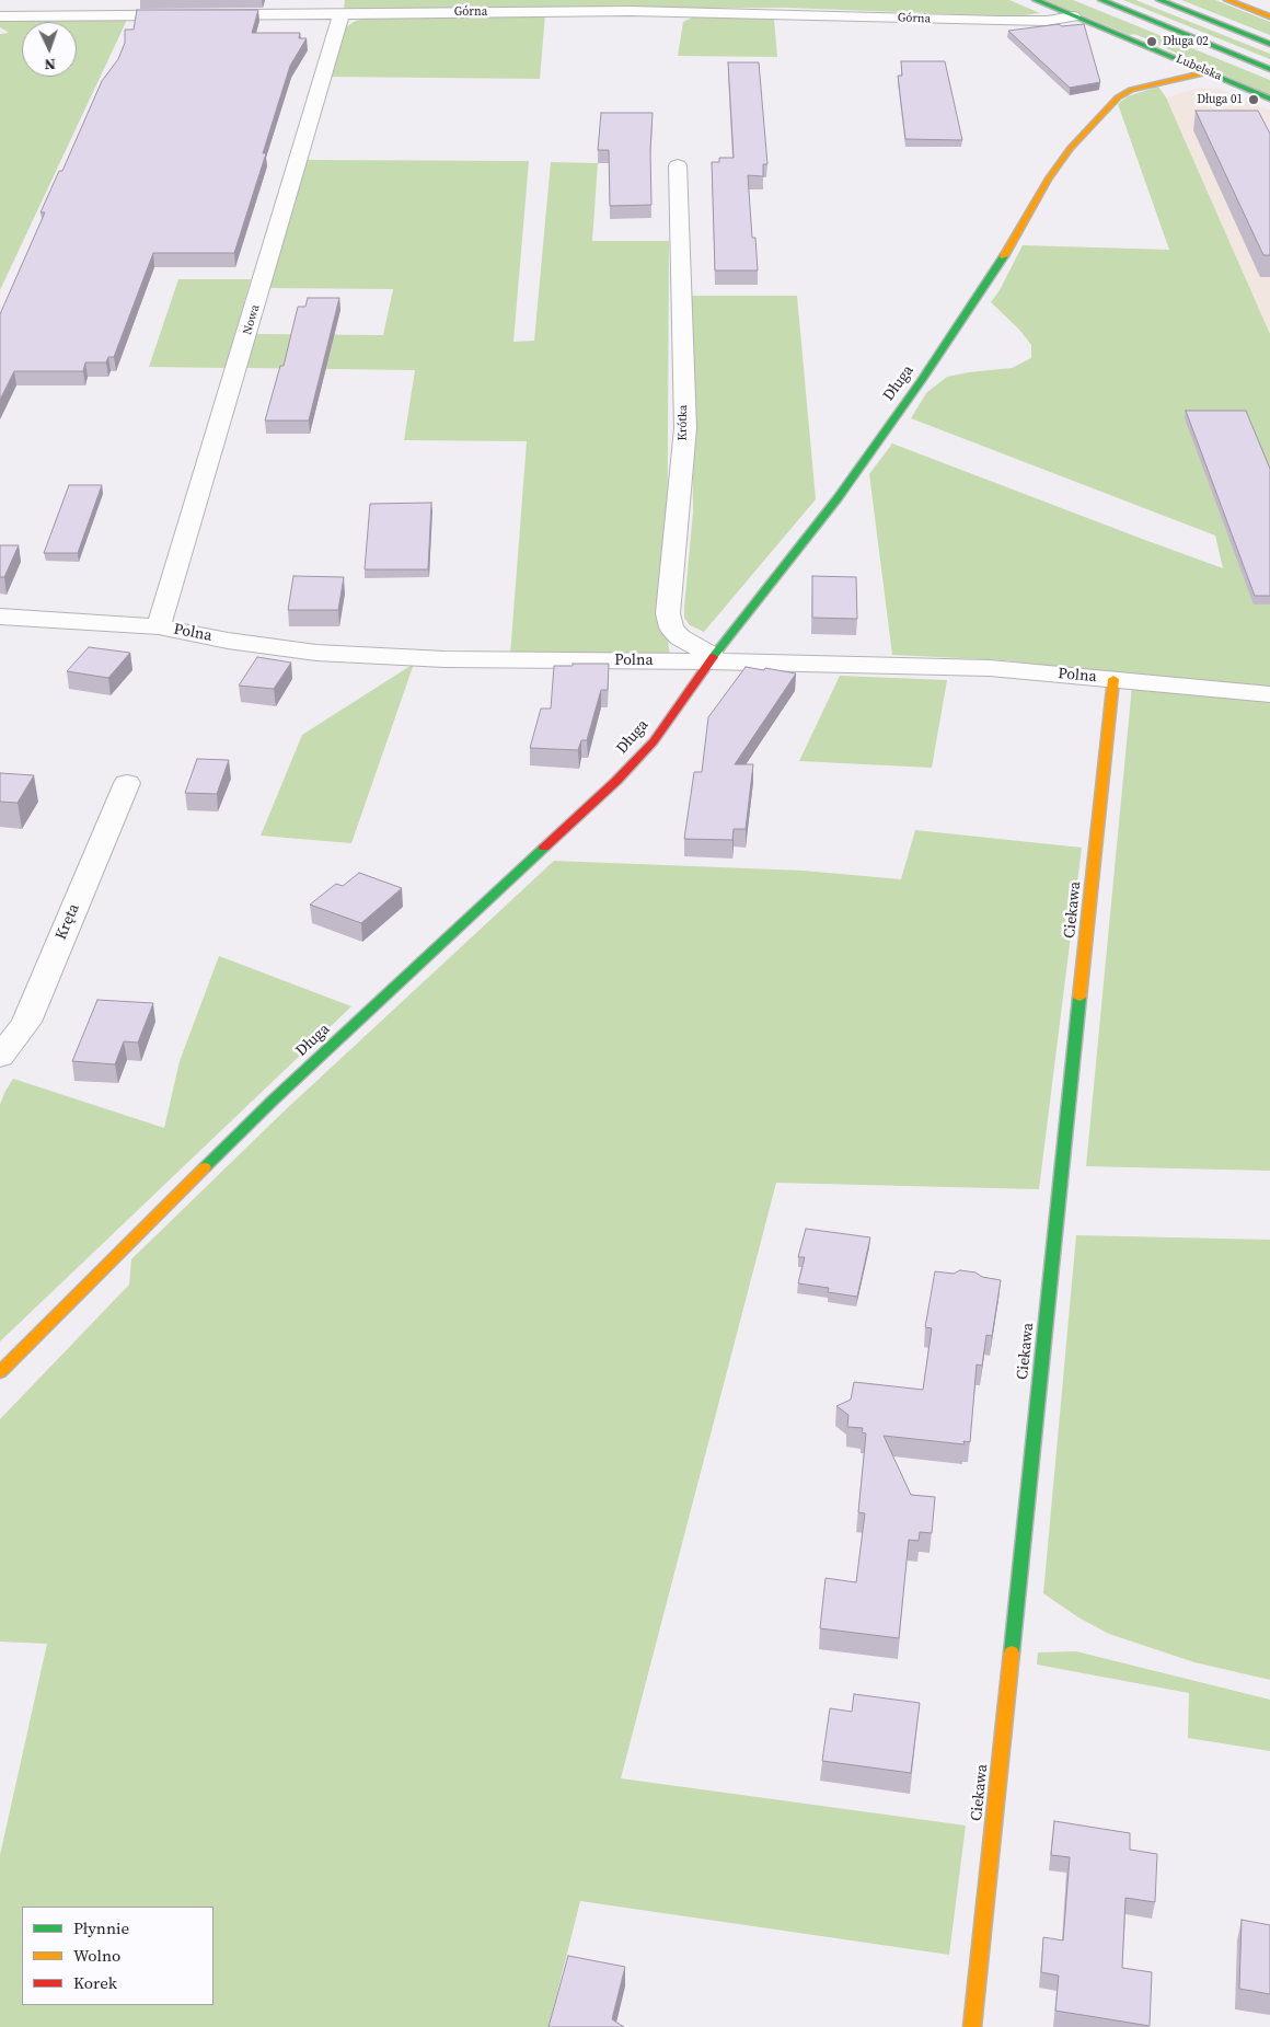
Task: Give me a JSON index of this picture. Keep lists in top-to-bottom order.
{
  "streets": {
    "main road": ["Lubelska", "Długa", "Ciekawa"],
    "street": [
      "Górna",
      "Nowa",
      "Krótka",
      "Polna",
      "Kręta"
    ]
  },
  "crossings": [
    ["Górna", "Lubelska"],
    ["Górna", "Nowa"],
    ["Lubelska", "Długa"],
    ["Nowa", "Polna"],
    ["Długa", "Krótka"],
    ["Długa", "Polna"],
    ["Krótka", "Polna"],
    ["Polna", "Ciekawa"]
  ],
  "places": ["Długa 02", "Długa 01"],
  "legend": ["Płynnie", "Wolno", "Korek"],
  "north": "bottom"
}
